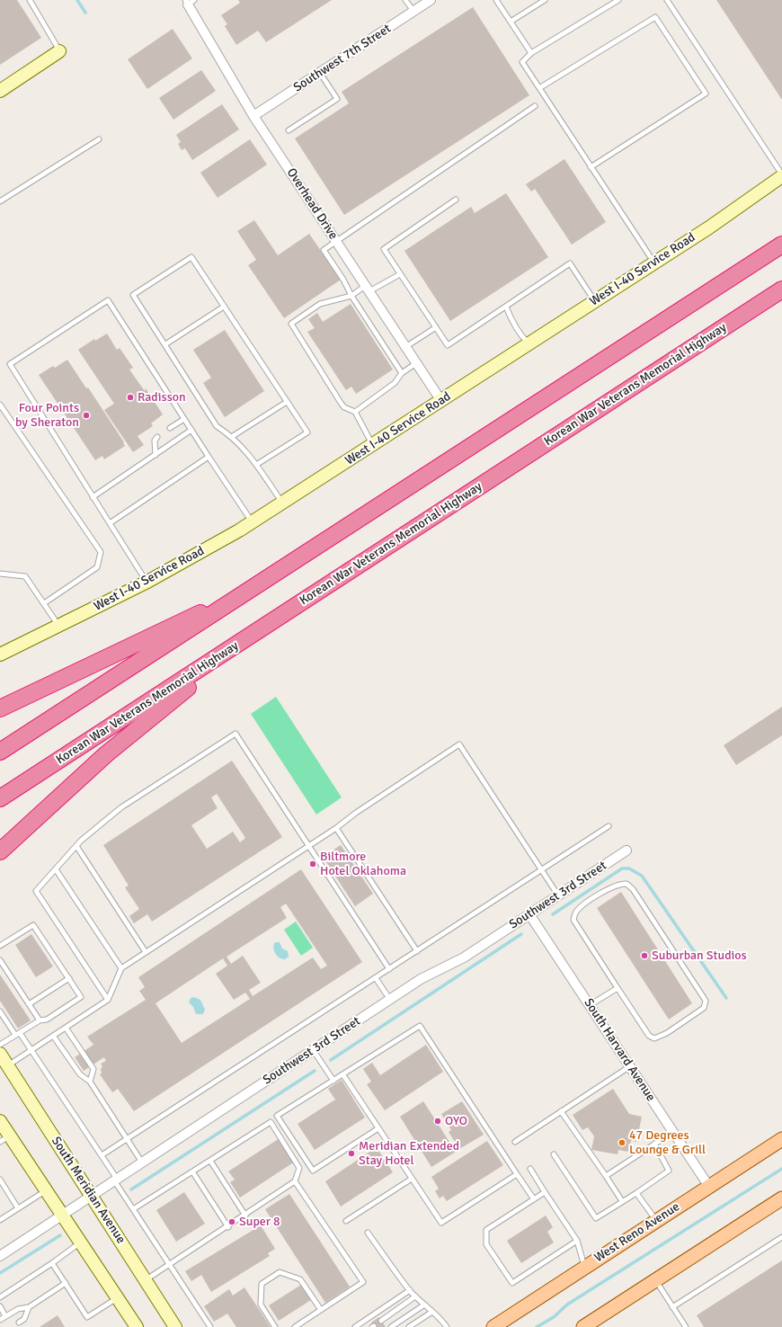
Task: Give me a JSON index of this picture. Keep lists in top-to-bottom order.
{
  "streets": {
    "highway": ["Korean War Veterans Memorial Highway"],
    "main road": ["West Reno Avenue"],
    "street": [
      "Southwest 7th Street",
      "Overhead Drive",
      "West I-40 Service Road",
      "Southwest 3rd Street",
      "South Harvard Avenue",
      "South Meridian Avenue"
    ]
  },
  "crossings": [
    ["Southwest 7th Street", "Overhead Drive"],
    ["Overhead Drive", "West I-40 Service Road"],
    ["Southwest 3rd Street", "South Harvard Avenue"],
    ["Southwest 3rd Street", "South Meridian Avenue"],
    ["South Harvard Avenue", "West Reno Avenue"]
  ],
  "places": [
    "Radisson",
    "Four Points by Sheraton",
    "Biltmore Hotel Oklahoma",
    "Suburban Studios",
    "OYO",
    "47 Degrees Lounge & Grill",
    "Meridian Extended Stay Hotel",
    "Super 8"
  ]
}
